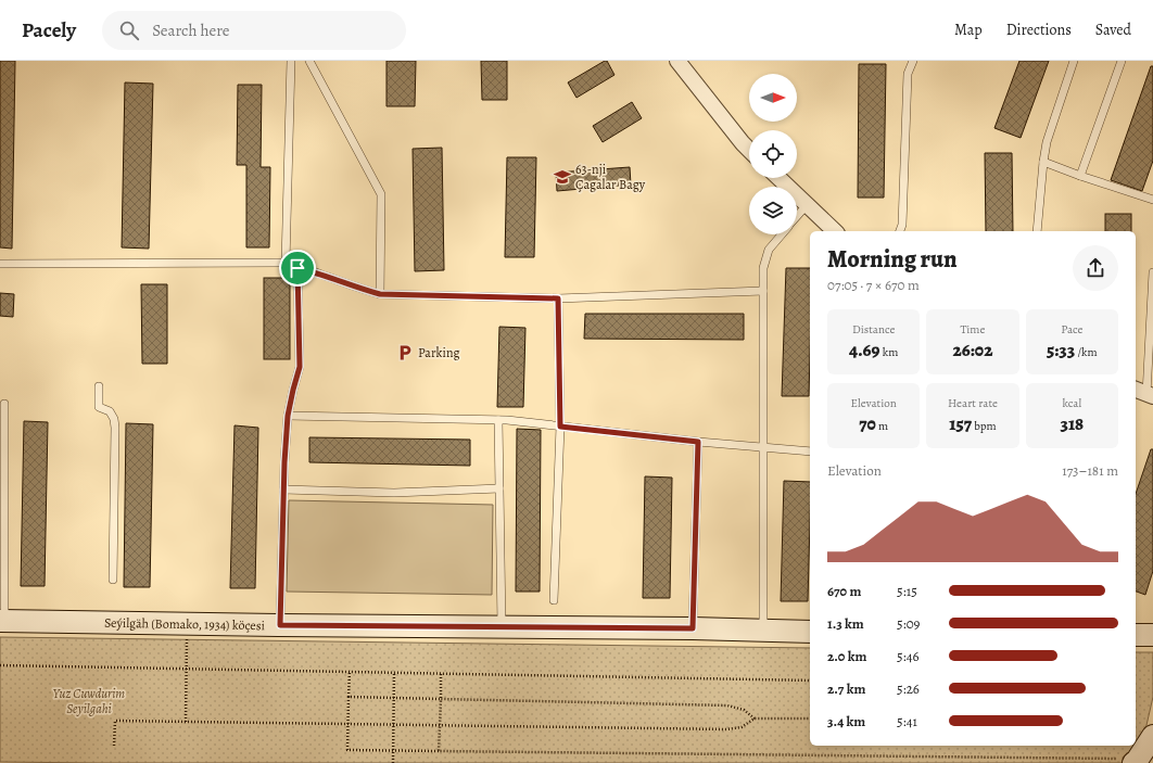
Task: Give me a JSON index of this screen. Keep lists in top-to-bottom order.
{
  "streets": {
    "street": ["Seýilgäh (Bomako, 1934) köçesi"]
  },
  "parks": ["Yuz Cuwdurim Seyilgahi"],
  "places": {
    "school or university": ["63-nji Çagalar Bagy"],
    "parking": ["Parking"]
  },
  "north": "right",
  "page": {
    "header": "Pacely",
    "search": "Search here",
    "nav": ["Map", "Directions", "Saved"],
    "heading": ["Morning run", "07:05 · 7 × 670 m"],
    "stats": [
      ["Distance", "4.69 km"],
      ["Time", "26:02"],
      ["Pace", "5:33 /km"],
      ["Elevation", "70 m"],
      ["Heart rate", "157 bpm"],
      ["kcal", "318"]
    ],
    "chart": ["Elevation", "173–181 m"],
    "list": [
      {
        "name": "670 m",
        "note": "5:15"
      },
      {
        "name": "1.3 km",
        "note": "5:09"
      },
      {
        "name": "2.0 km",
        "note": "5:46"
      },
      {
        "name": "2.7 km",
        "note": "5:26"
      },
      {
        "name": "3.4 km",
        "note": "5:41"
      }
    ]
  }
}
